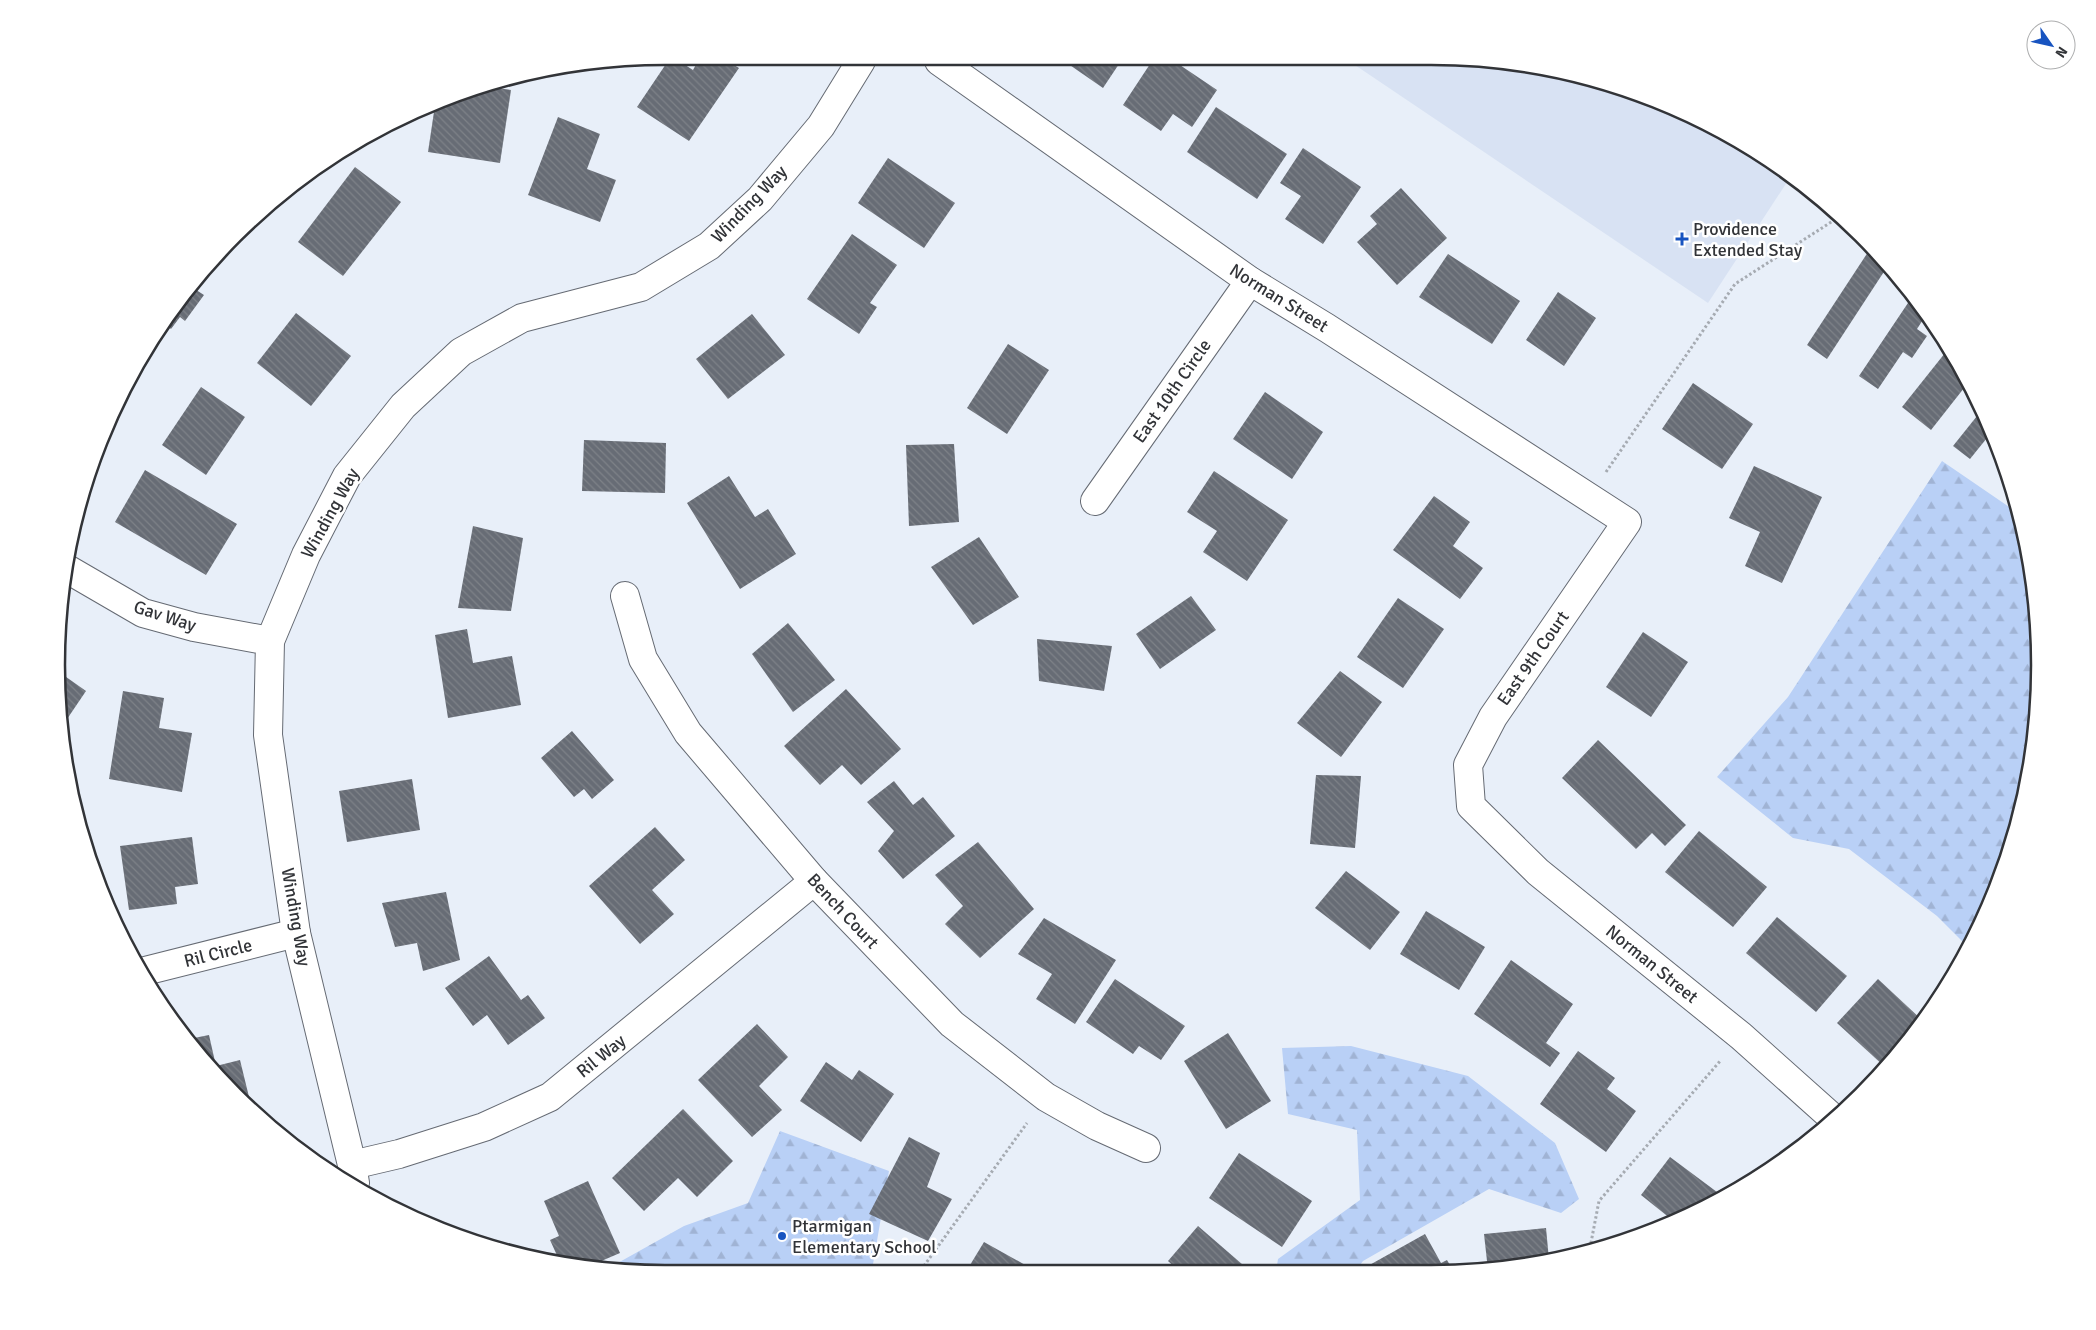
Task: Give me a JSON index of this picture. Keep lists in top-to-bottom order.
{
  "streets": {
    "street": [
      "Winding Way",
      "Norman Street",
      "East 10th Circle",
      "Gav Way",
      "East 9th Court",
      "Bench Court",
      "Ril Circle",
      "Ril Way"
    ]
  },
  "crossings": [
    ["Winding Way", "Gav Way"],
    ["Winding Way", "Ril Circle"],
    ["Winding Way", "Ril Way"],
    ["Norman Street", "East 10th Circle"],
    ["Norman Street", "East 9th Court"],
    ["Bench Court", "Ril Way"]
  ],
  "places": {
    "health": ["Providence Extended Stay"],
    "other": ["Ptarmigan Elementary School"]
  },
  "north": "bottom right"
}
